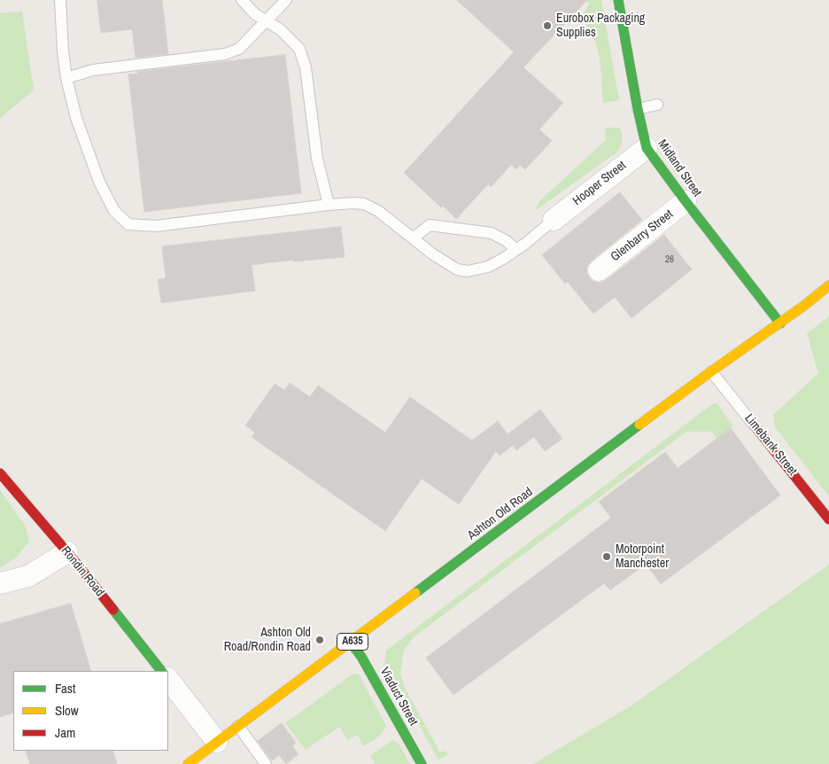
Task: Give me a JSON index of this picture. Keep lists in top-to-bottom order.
{
  "streets": {
    "main road": [
      "Midland Street",
      "Limebank Street",
      "Ashton Old Road",
      "Rondin Road",
      "A635",
      "Viaduct Street"
    ],
    "street": ["Hooper Street", "Glenbarry Street"]
  },
  "crossings": [
    ["Midland Street", "Hooper Street"],
    ["Midland Street", "Glenbarry Street"],
    ["Midland Street", "Ashton Old Road"],
    ["Limebank Street", "Ashton Old Road"],
    ["Ashton Old Road", "Viaduct Street"]
  ],
  "places": ["Eurobox Packaging Supplies", "Motorpoint Manchester", "Ashton Old Road/Rondin Road"],
  "house_numbers": ["26"],
  "legend": ["Fast", "Slow", "Jam"]
}
